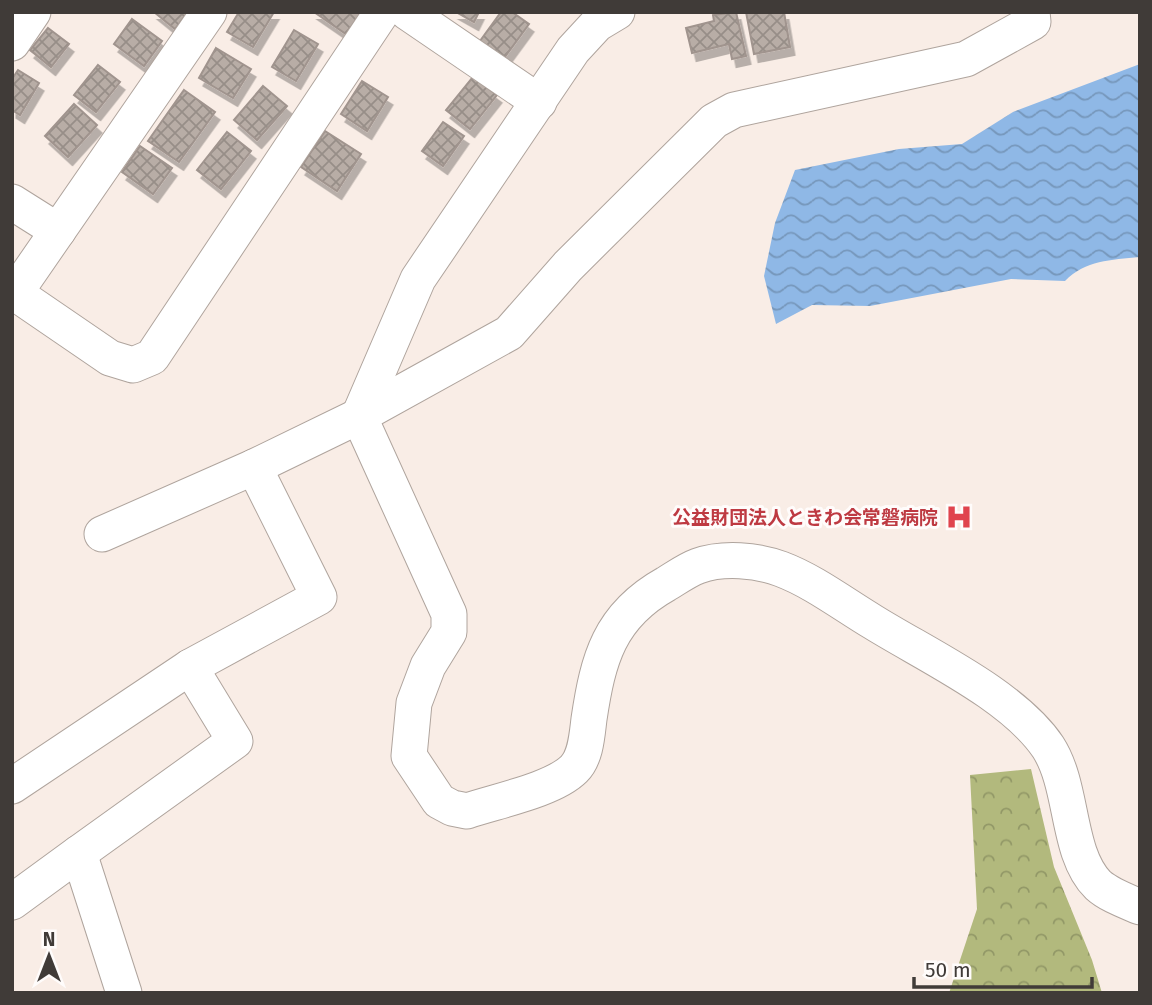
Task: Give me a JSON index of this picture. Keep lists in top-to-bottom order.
{
  "places": {
    "hospital": ["公益財団法人ときわ会常磐病院"]
  },
  "scale_bar": "50 m",
  "north": "top"
}
